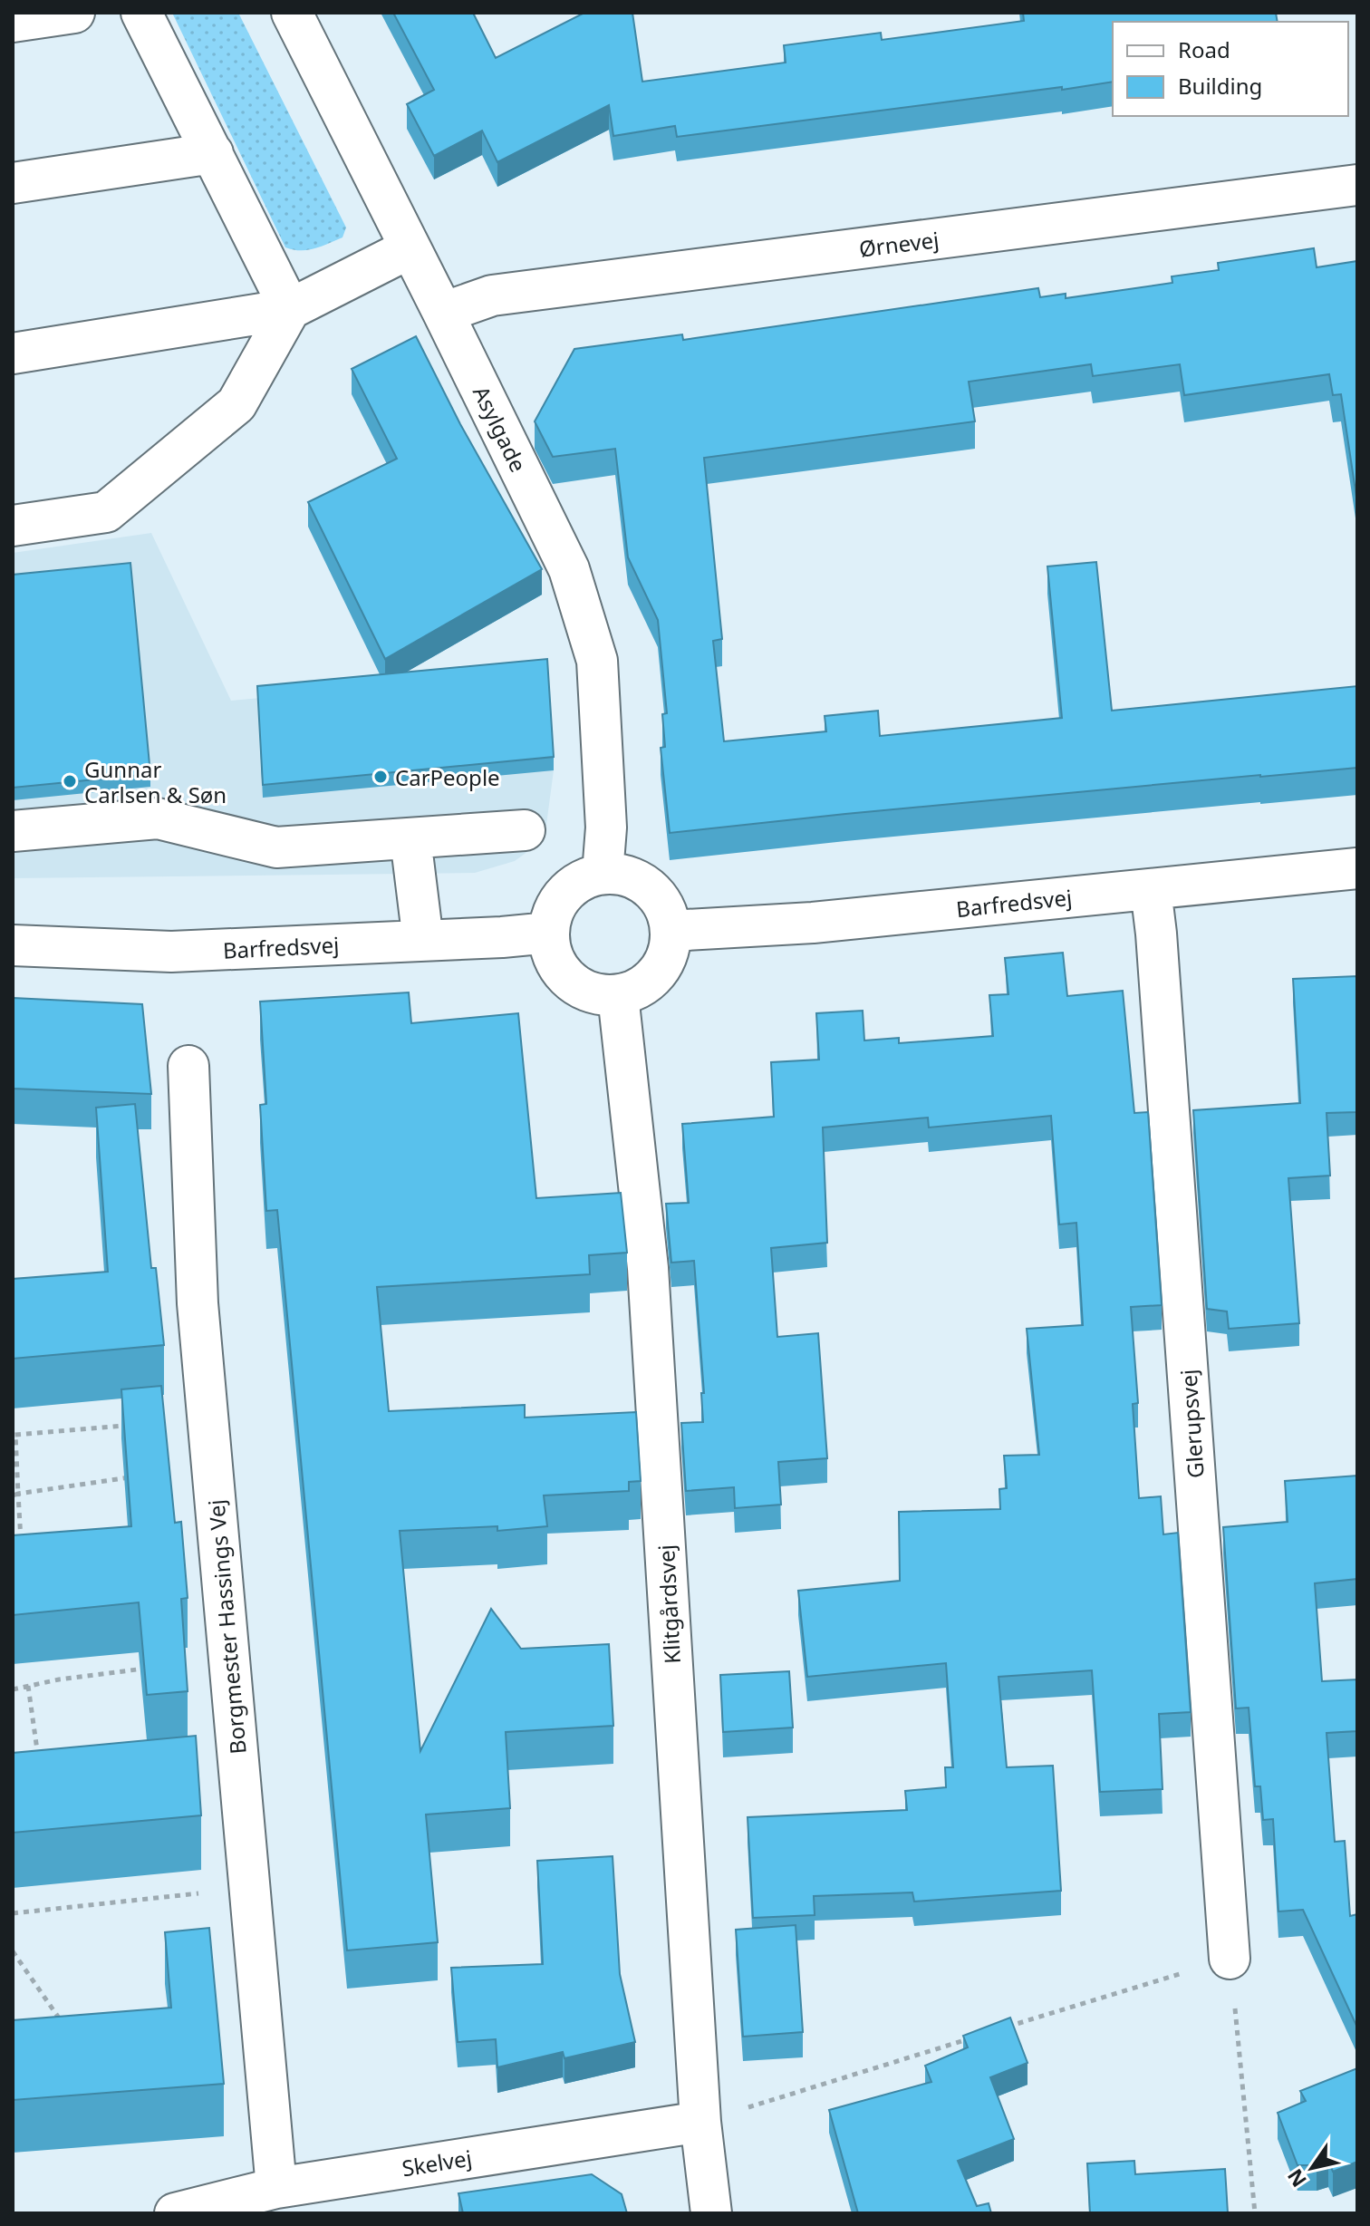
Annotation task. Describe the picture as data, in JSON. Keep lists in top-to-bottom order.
{
  "streets": {
    "street": [
      "Ørnevej",
      "Asylgade",
      "Barfredsvej",
      "Glerupsvej",
      "Klitgårdsvej",
      "Borgmester Hassings Vej",
      "Skelvej"
    ]
  },
  "crossings": [
    ["Ørnevej", "Asylgade"],
    ["Asylgade", "Barfredsvej"],
    ["Asylgade", "Klitgårdsvej"],
    ["Barfredsvej", "Glerupsvej"],
    ["Barfredsvej", "Klitgårdsvej"],
    ["Klitgårdsvej", "Skelvej"],
    ["Borgmester Hassings Vej", "Skelvej"]
  ],
  "places": ["CarPeople", "Gunnar Carlsen & Søn"],
  "legend": ["Road", "Building"],
  "north": "bottom left"
}
